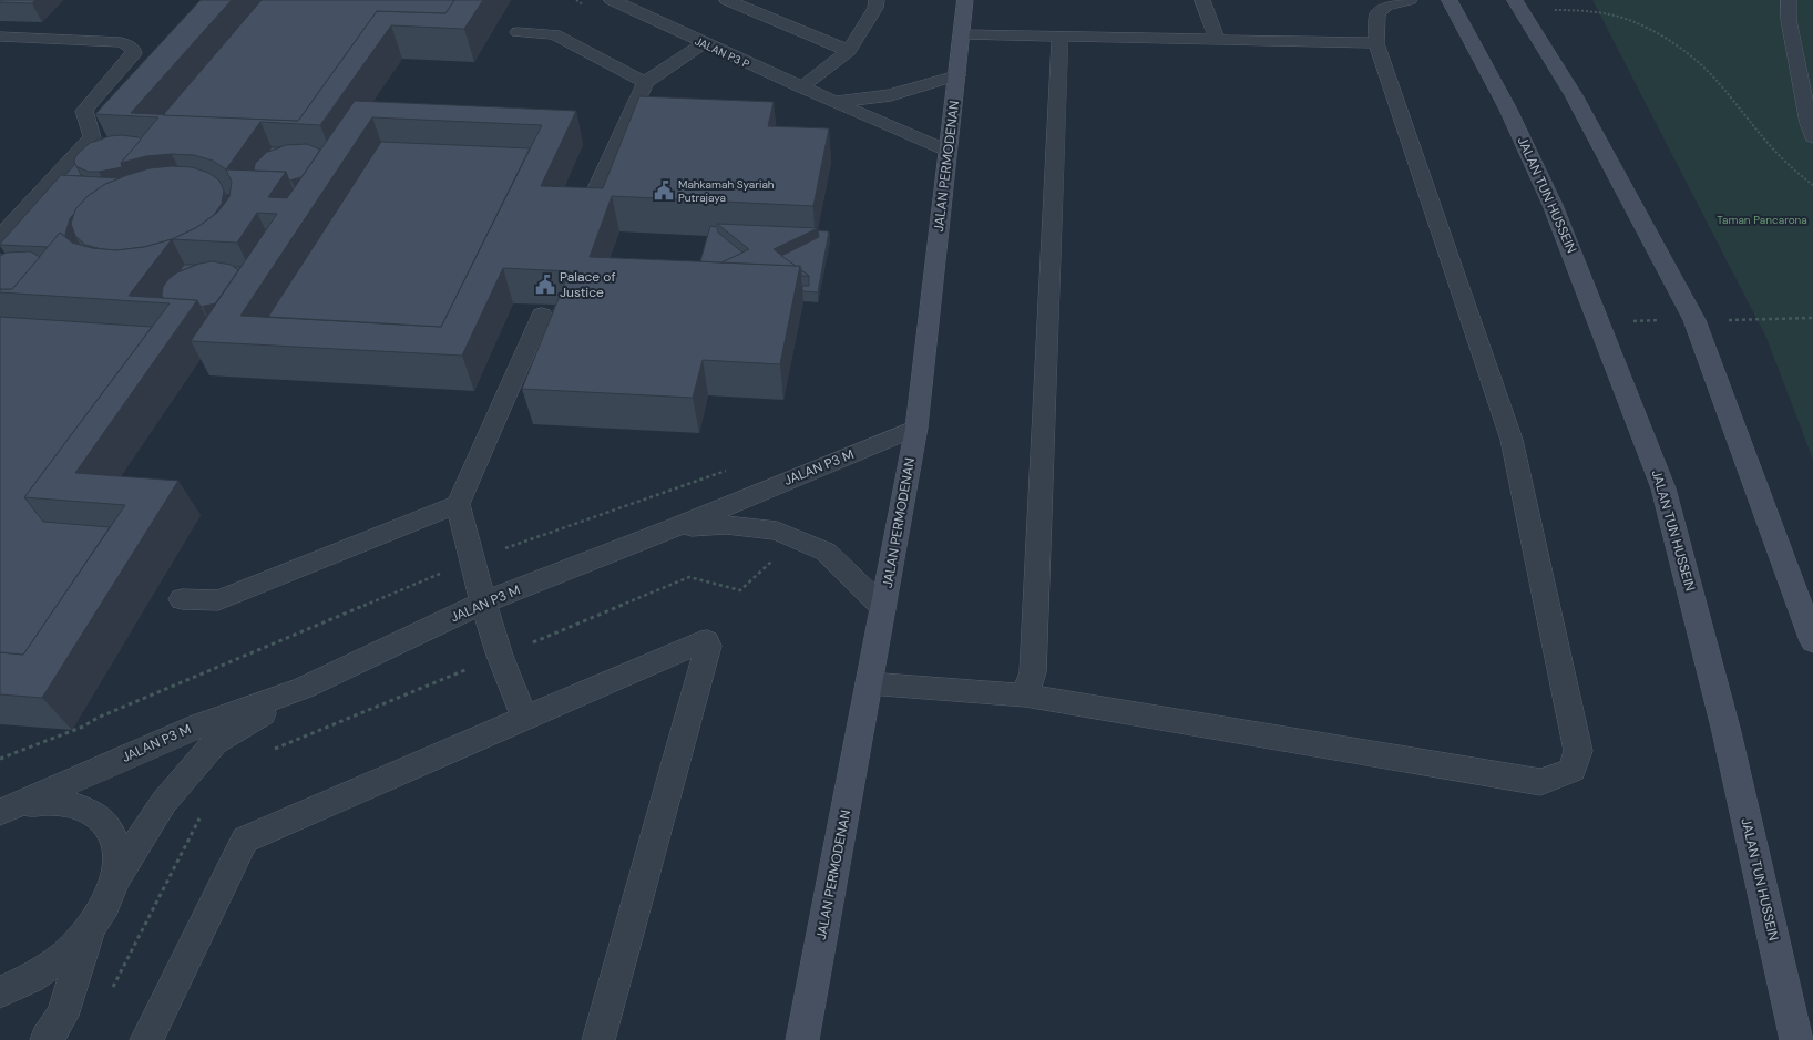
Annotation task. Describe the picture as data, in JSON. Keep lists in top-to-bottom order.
{
  "streets": {
    "main road": ["JALAN PERMODENAN", "JALAN TUN HUSSEIN"],
    "street": ["JALAN P3 P", "JALAN P3 M"]
  },
  "crossings": [
    ["JALAN P3 P", "JALAN PERMODENAN"],
    ["JALAN PERMODENAN", "JALAN P3 M"]
  ],
  "parks": ["Taman Pancarona"],
  "places": {
    "public building": ["Mahkamah Syariah Putrajaya", "Palace of Justice"]
  }
}
